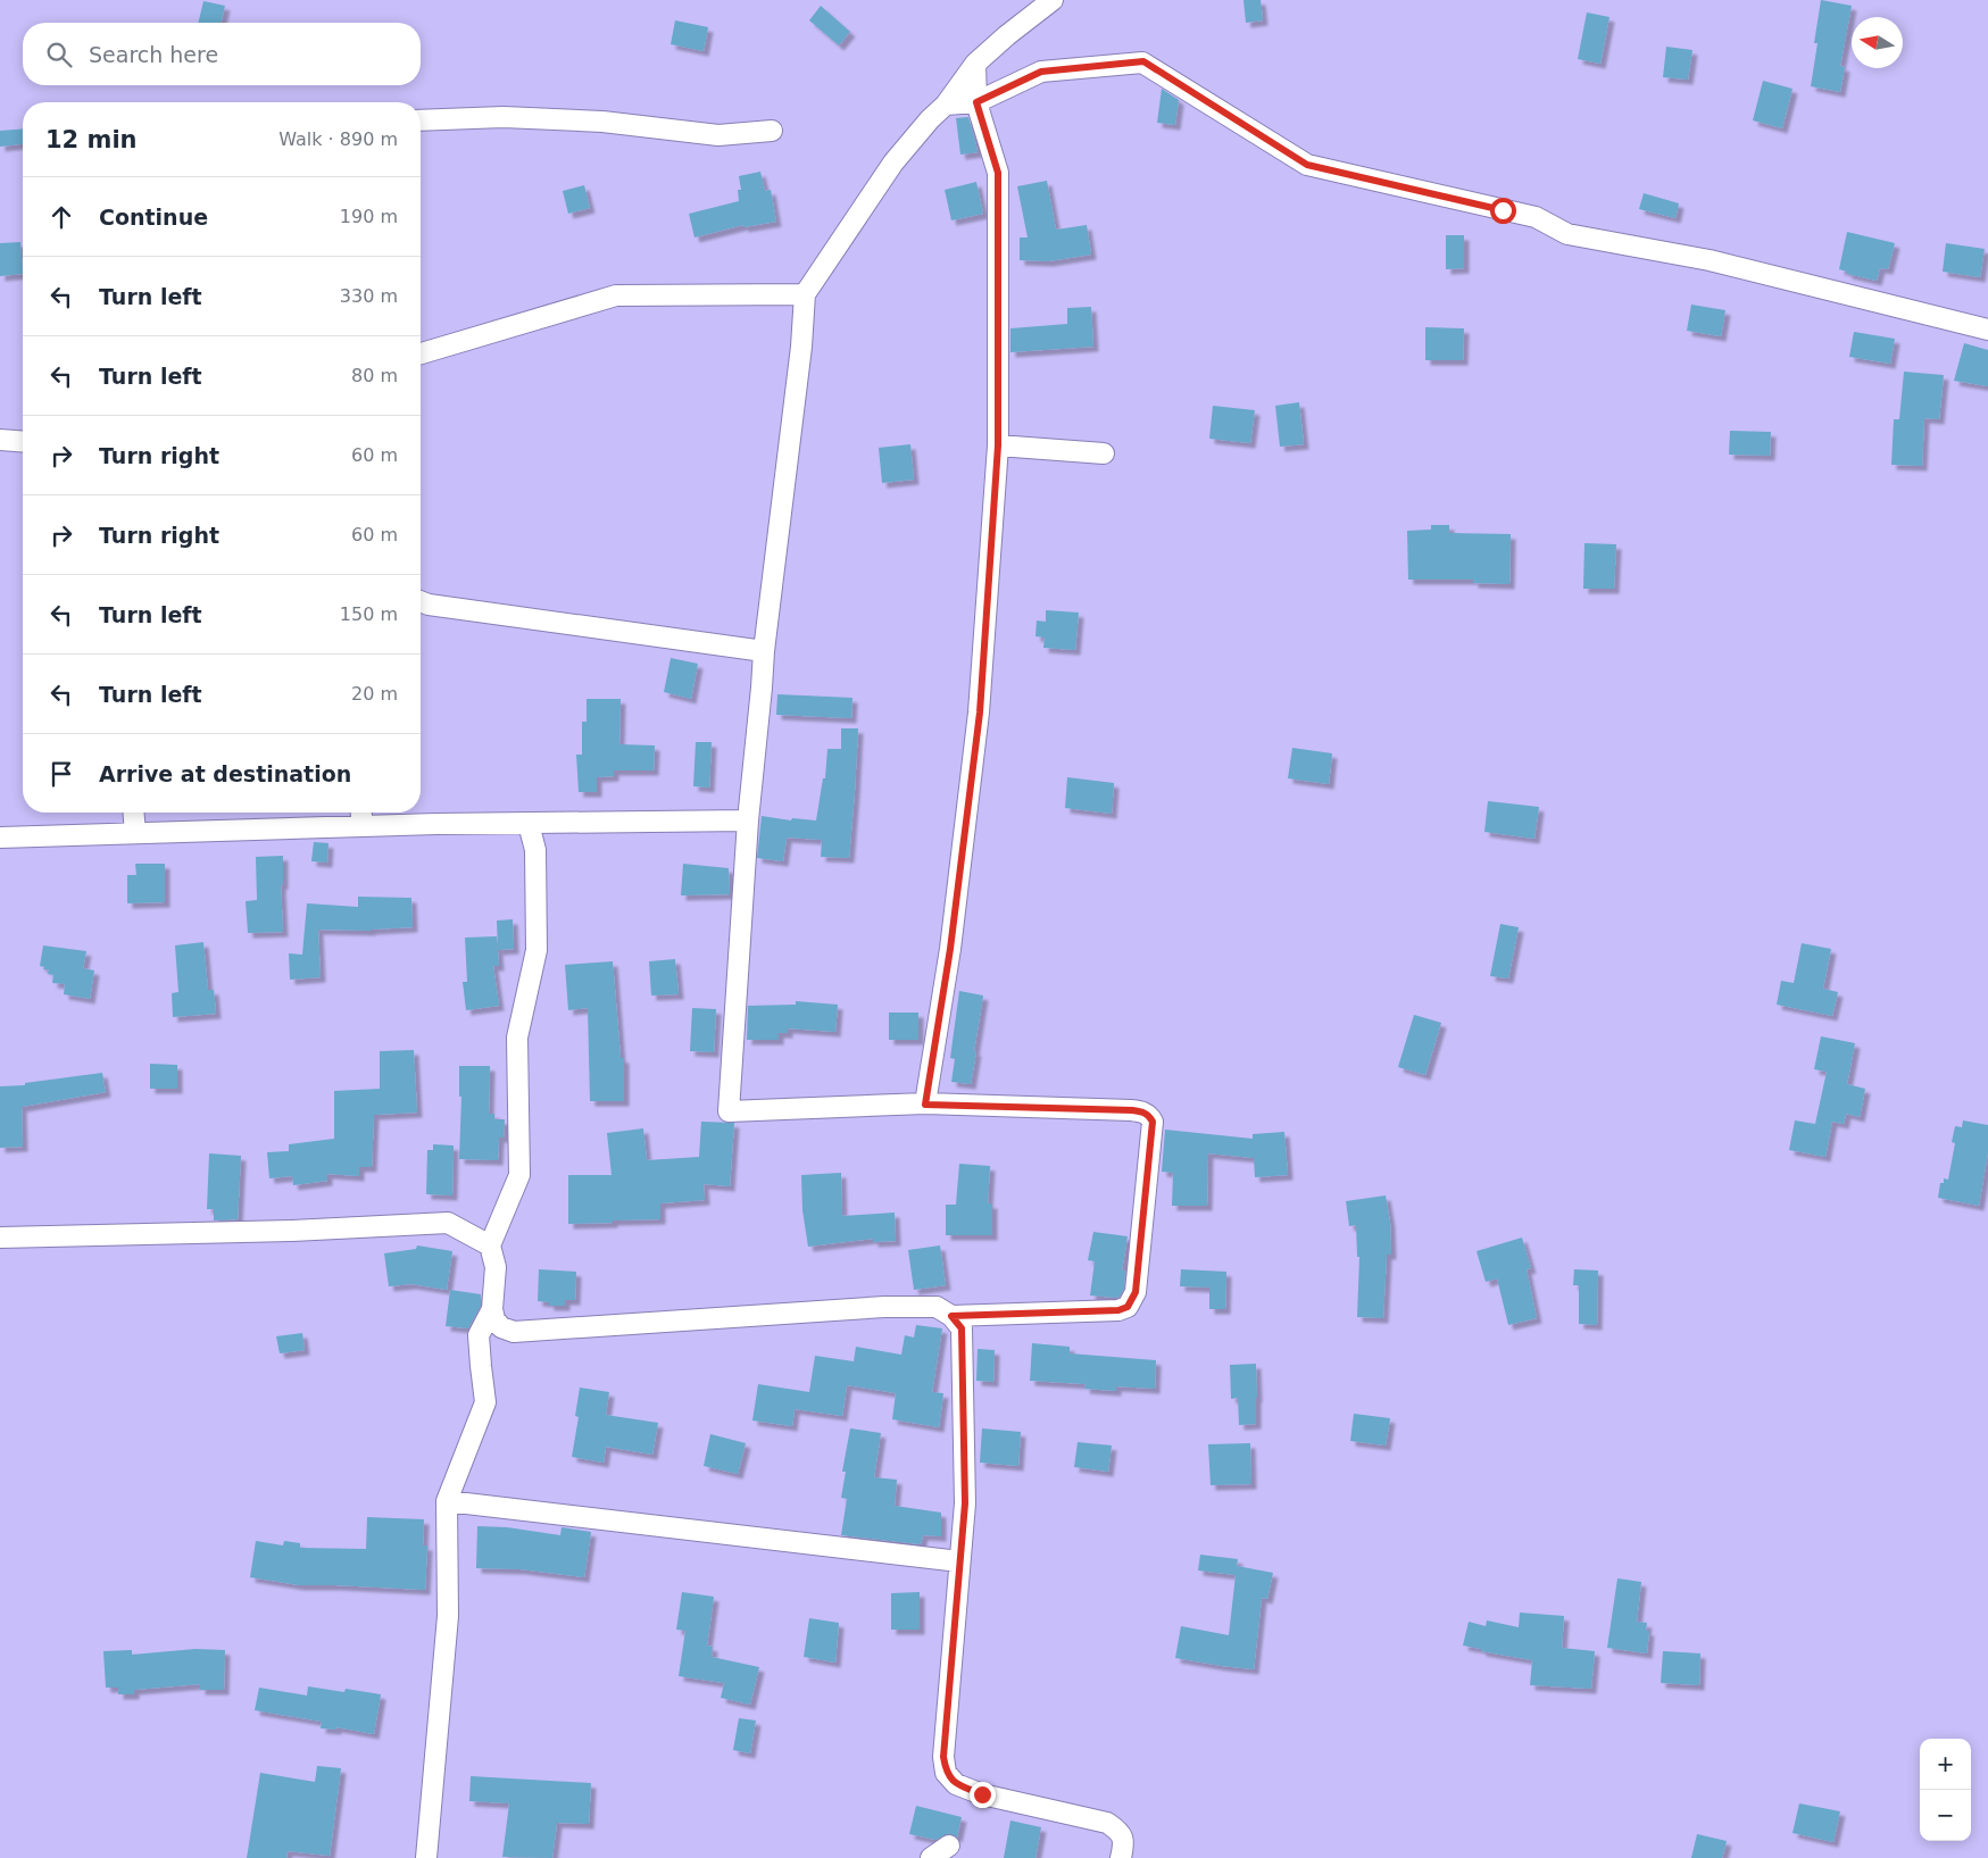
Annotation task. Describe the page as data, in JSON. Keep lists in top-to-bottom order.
{
  "north": "left",
  "page": {
    "search": "Search here",
    "heading": ["12 min", "Walk · 890 m"],
    "list": [
      ["Continue", "190 m"],
      ["Turn left", "330 m"],
      ["Turn left", "80 m"],
      ["Turn right", "60 m"],
      ["Turn right", "60 m"],
      ["Turn left", "150 m"],
      ["Turn left", "20 m"],
      "Arrive at destination"
    ],
    "map_buttons": ["+", "−"]
  }
}
